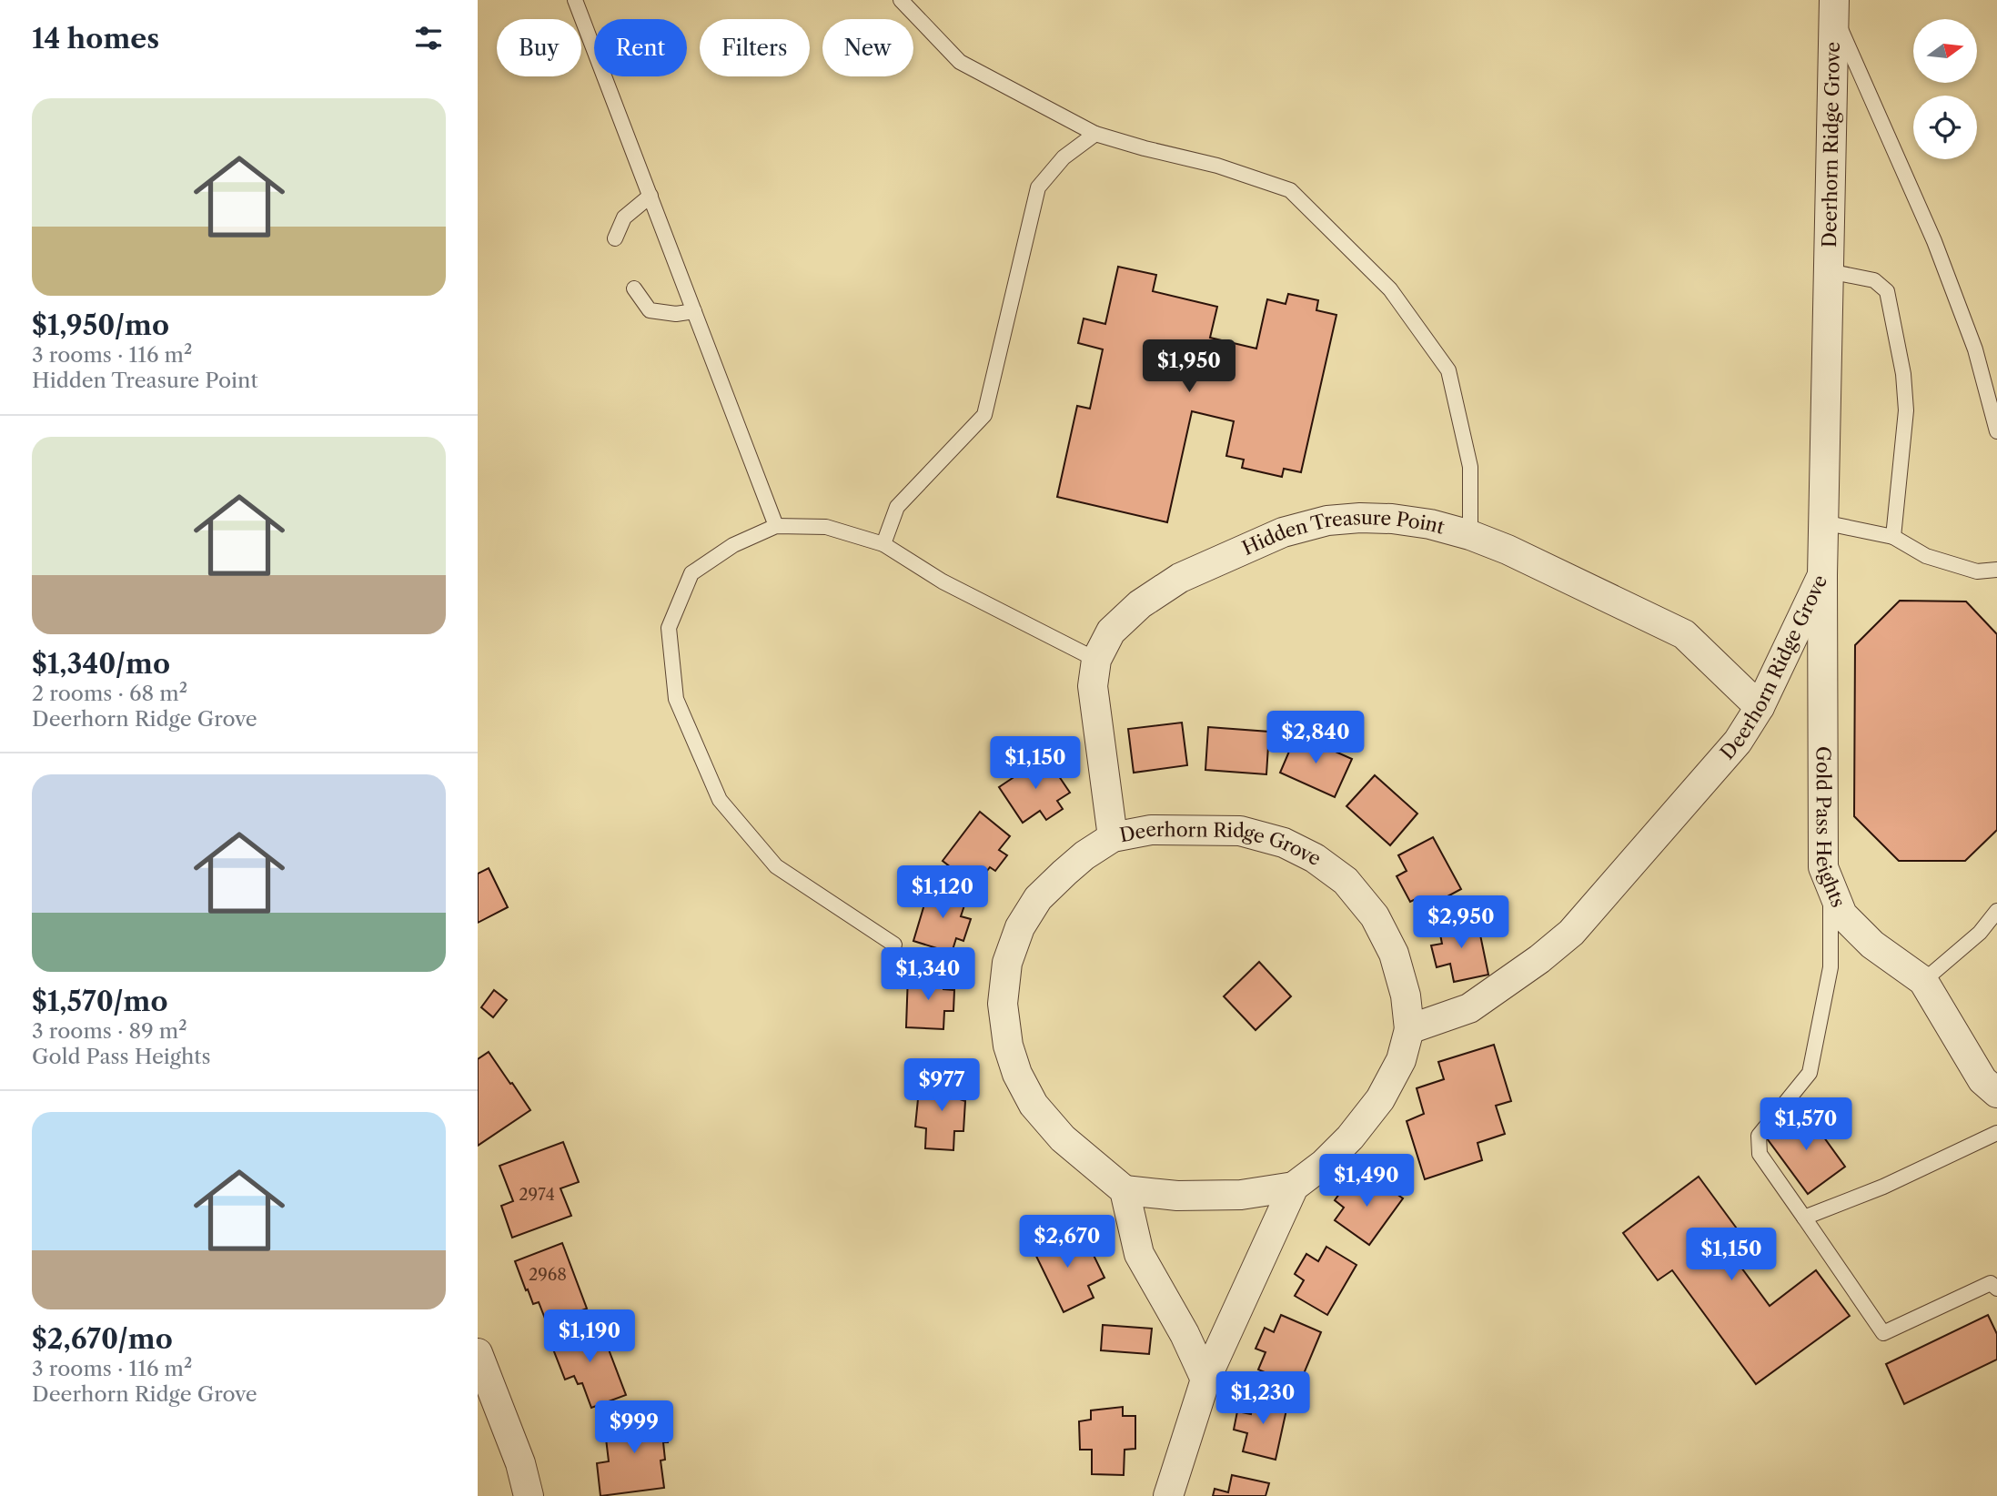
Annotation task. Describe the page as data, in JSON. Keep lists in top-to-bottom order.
{
  "streets": {
    "street": ["Deerhorn Ridge Grove", "Hidden Treasure Point", "Gold Pass Heights"]
  },
  "crossings": [
    ["Deerhorn Ridge Grove", "Hidden Treasure Point"],
    ["Deerhorn Ridge Grove", "Gold Pass Heights"]
  ],
  "house_numbers": ["2974", "2968"],
  "north": "right",
  "page": {
    "heading": "14 homes",
    "chip": [
      "Buy",
      "Rent",
      "Filters",
      "New"
    ],
    "list": [
      {
        "name": "$1,950/mo",
        "note": "3 rooms · 116 m² · Hidden Treasure Point"
      },
      {
        "name": "$1,340/mo",
        "note": "2 rooms · 68 m² · Deerhorn Ridge Grove"
      },
      {
        "name": "$1,570/mo",
        "note": "3 rooms · 89 m² · Gold Pass Heights"
      },
      {
        "name": "$2,670/mo",
        "note": "3 rooms · 116 m² · Deerhorn Ridge Grove"
      }
    ],
    "price": [
      "$1,950",
      "$2,840",
      "$1,150",
      "$1,120",
      "$2,950",
      "$1,340",
      "$977",
      "$1,570",
      "$1,490",
      "$2,670",
      "$1,150",
      "$1,190",
      "$1,230",
      "$999"
    ]
  }
}
